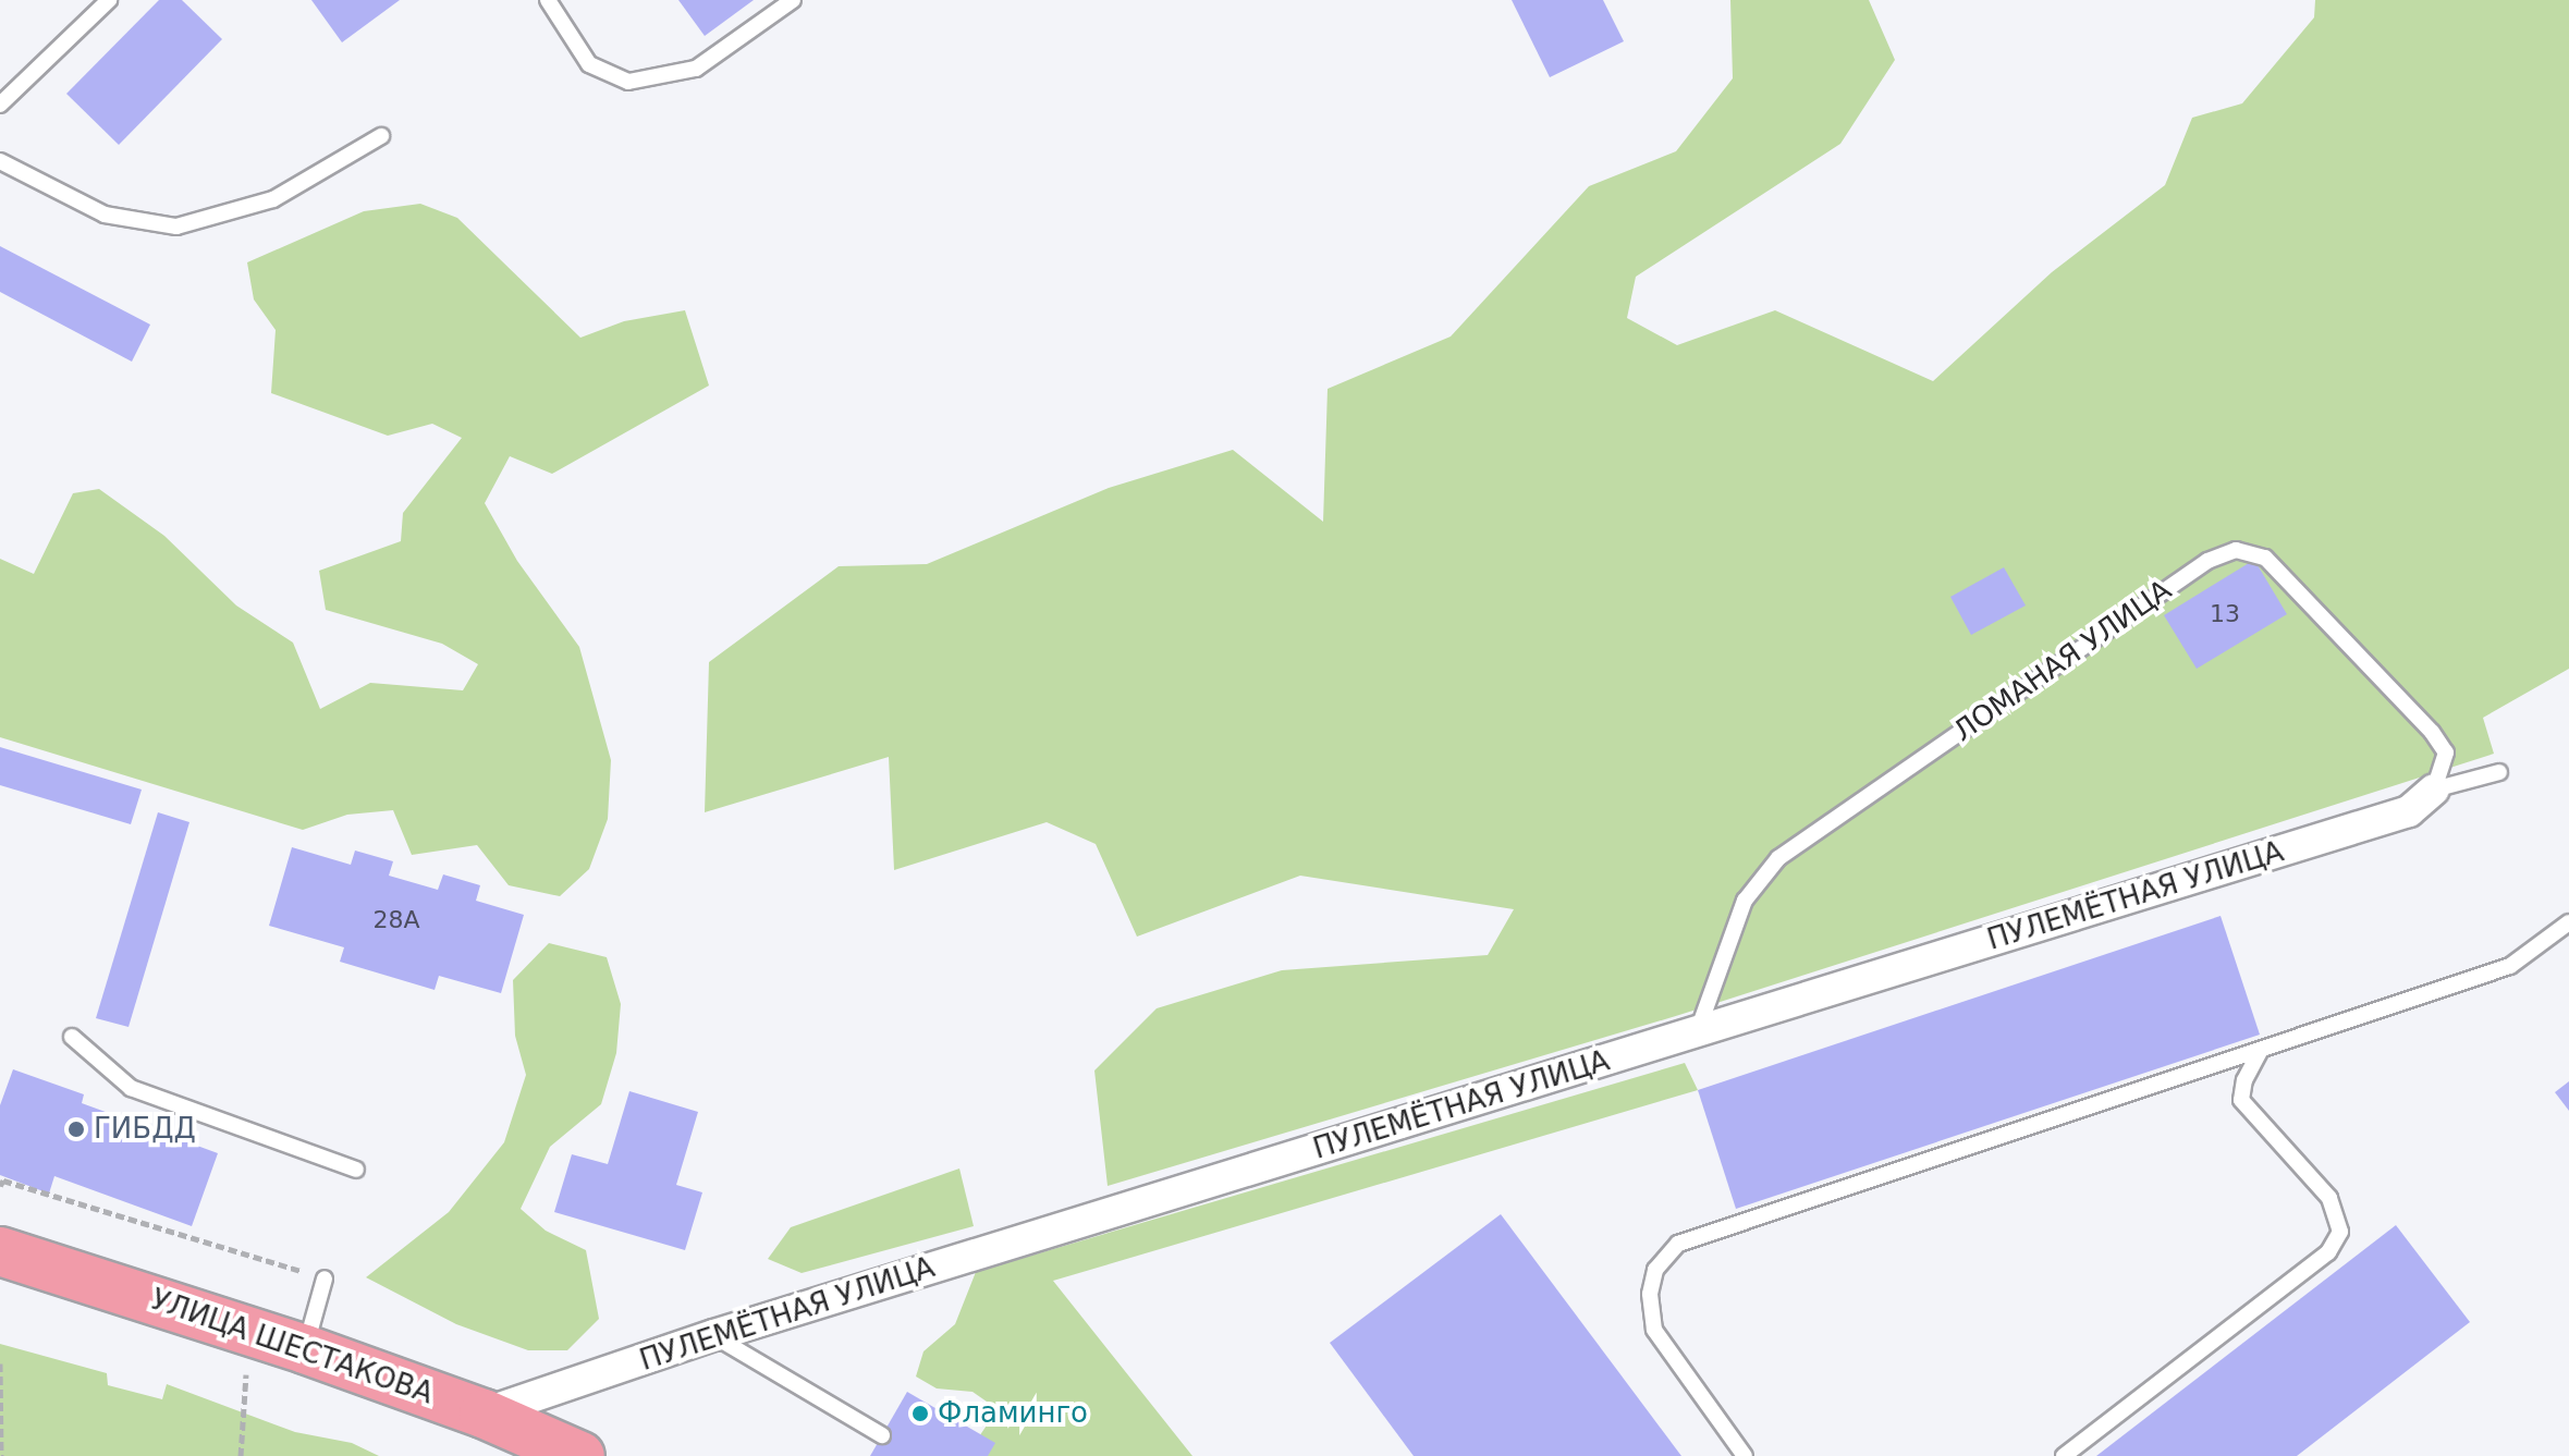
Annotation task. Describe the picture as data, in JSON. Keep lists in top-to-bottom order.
{
  "streets": {
    "main road": ["УЛИЦА ШЕСТАКОВА"],
    "street": ["ПУЛЕМЁТНАЯ УЛИЦА"],
    "lane": ["ЛОМАНАЯ УЛИЦА"]
  },
  "crossings": [
    ["ЛОМАНАЯ УЛИЦА", "ПУЛЕМЁТНАЯ УЛИЦА"],
    ["ПУЛЕМЁТНАЯ УЛИЦА", "УЛИЦА ШЕСТАКОВА"]
  ],
  "places": ["ГИБДД", "Фламинго"],
  "house_numbers": ["13", "28А"]
}
